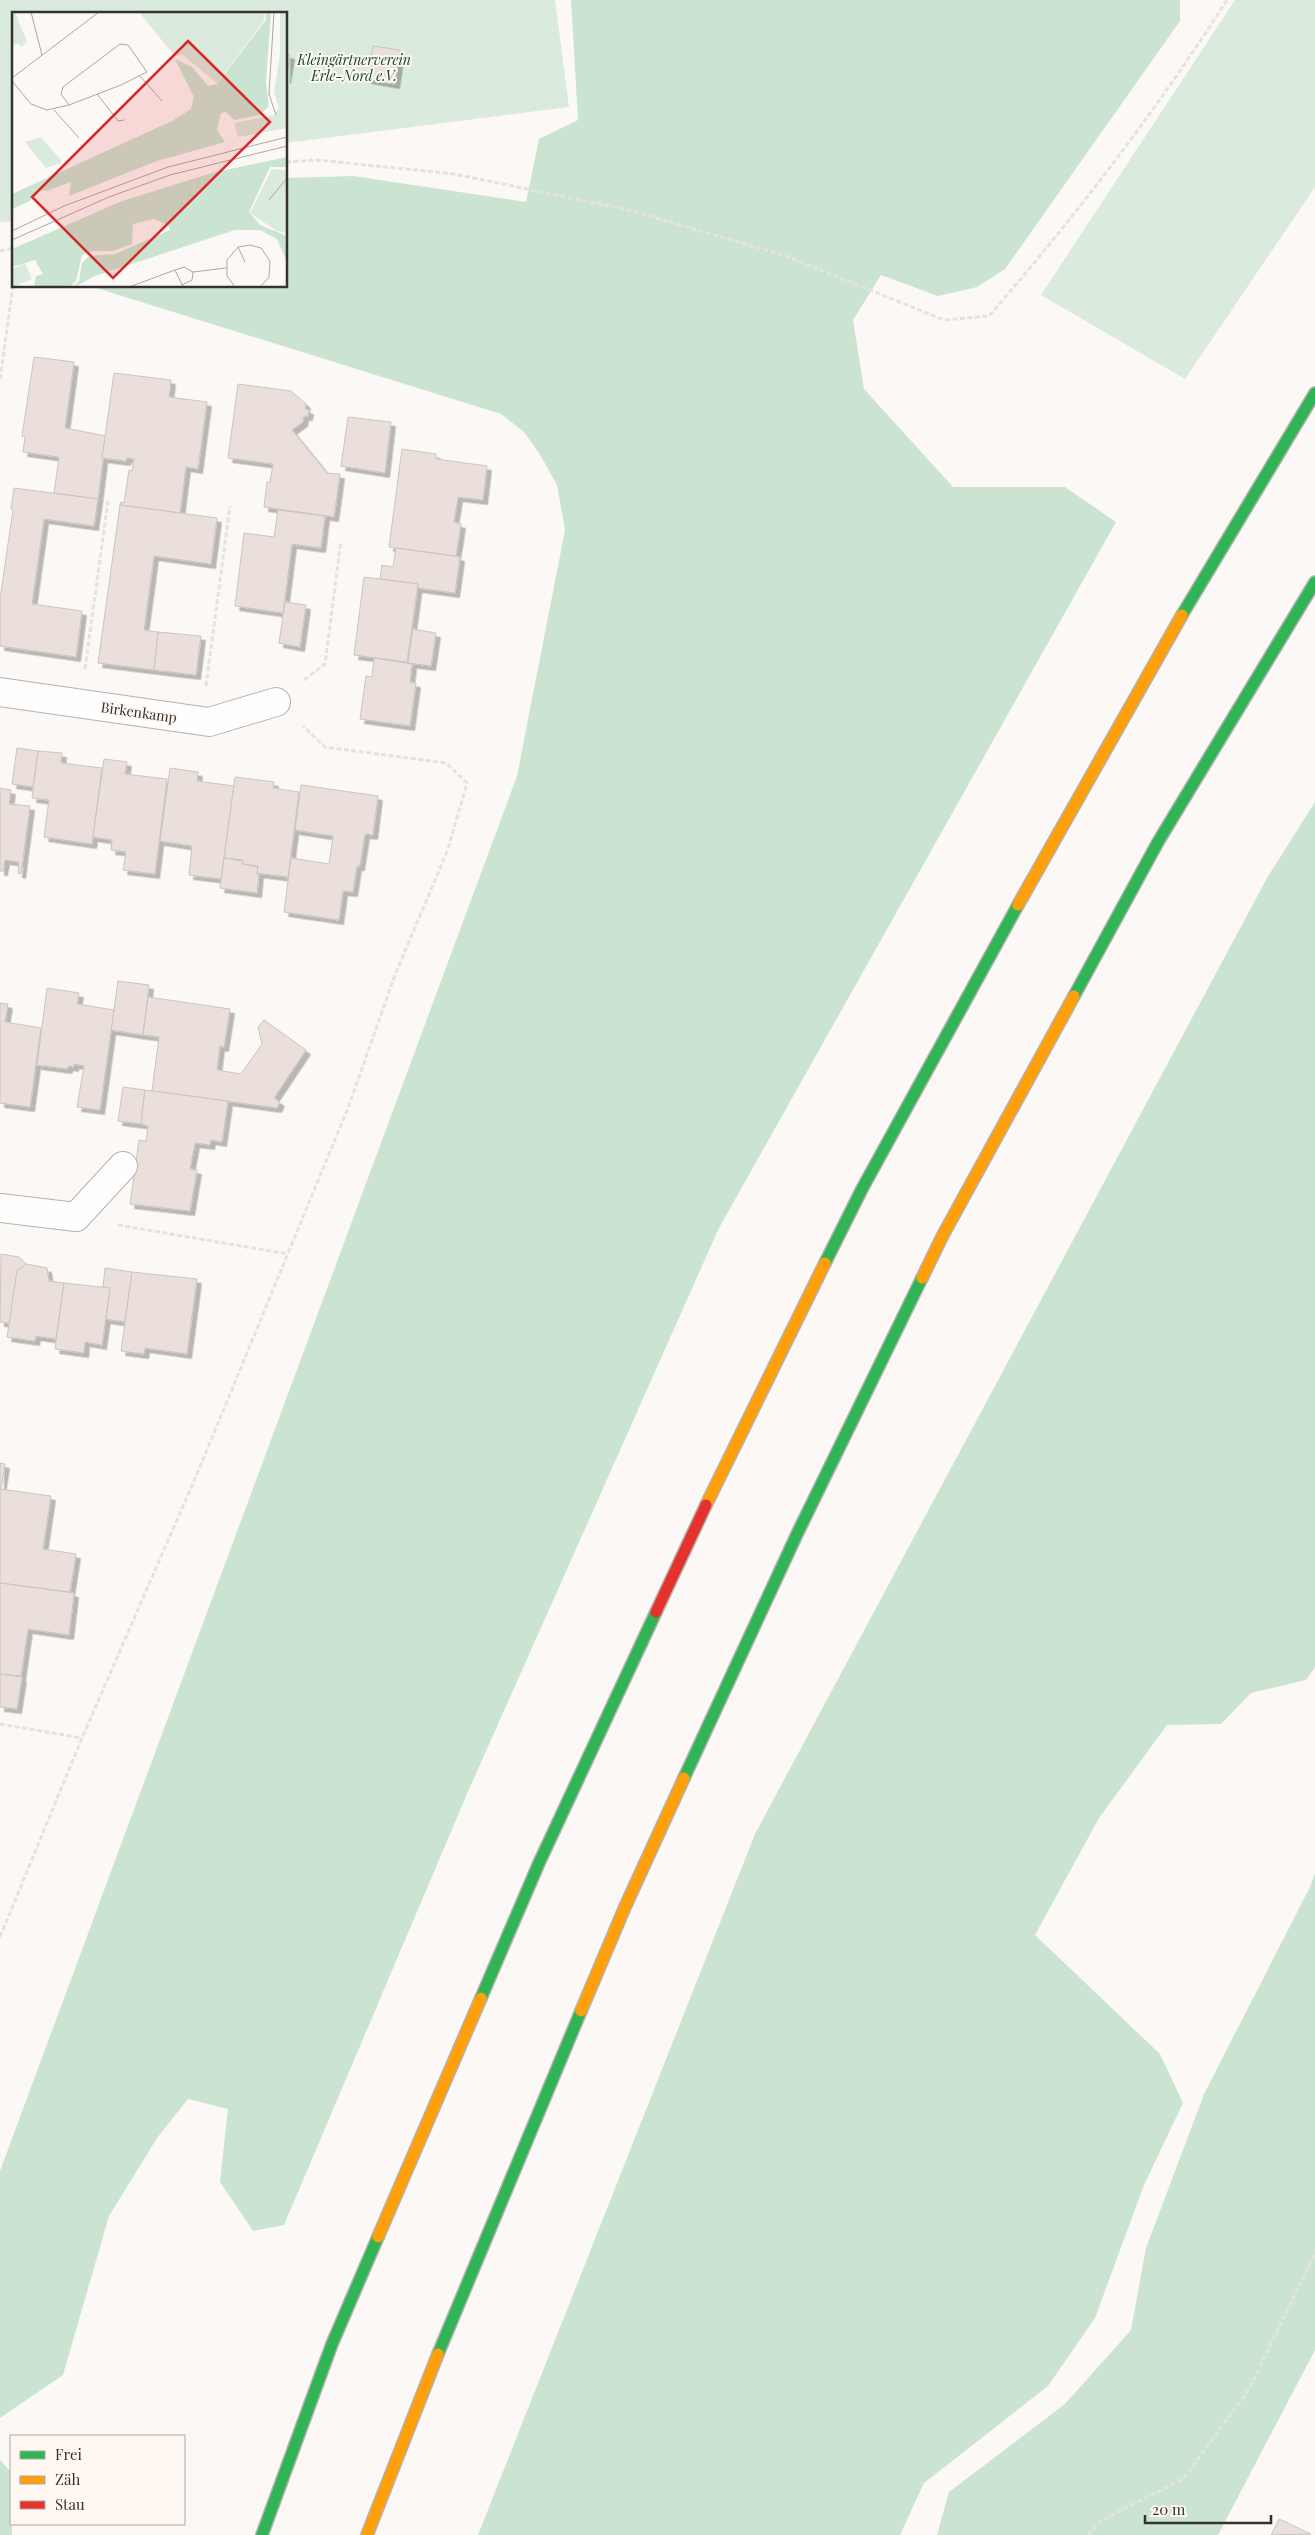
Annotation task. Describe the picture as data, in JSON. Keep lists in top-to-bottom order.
{
  "streets": {
    "street": ["Birkenkamp"]
  },
  "parks": ["Kleingärtnerverein Erle-Nord e.V."],
  "legend": ["Frei", "Zäh", "Stau"],
  "scale_bar": "20 m"
}
